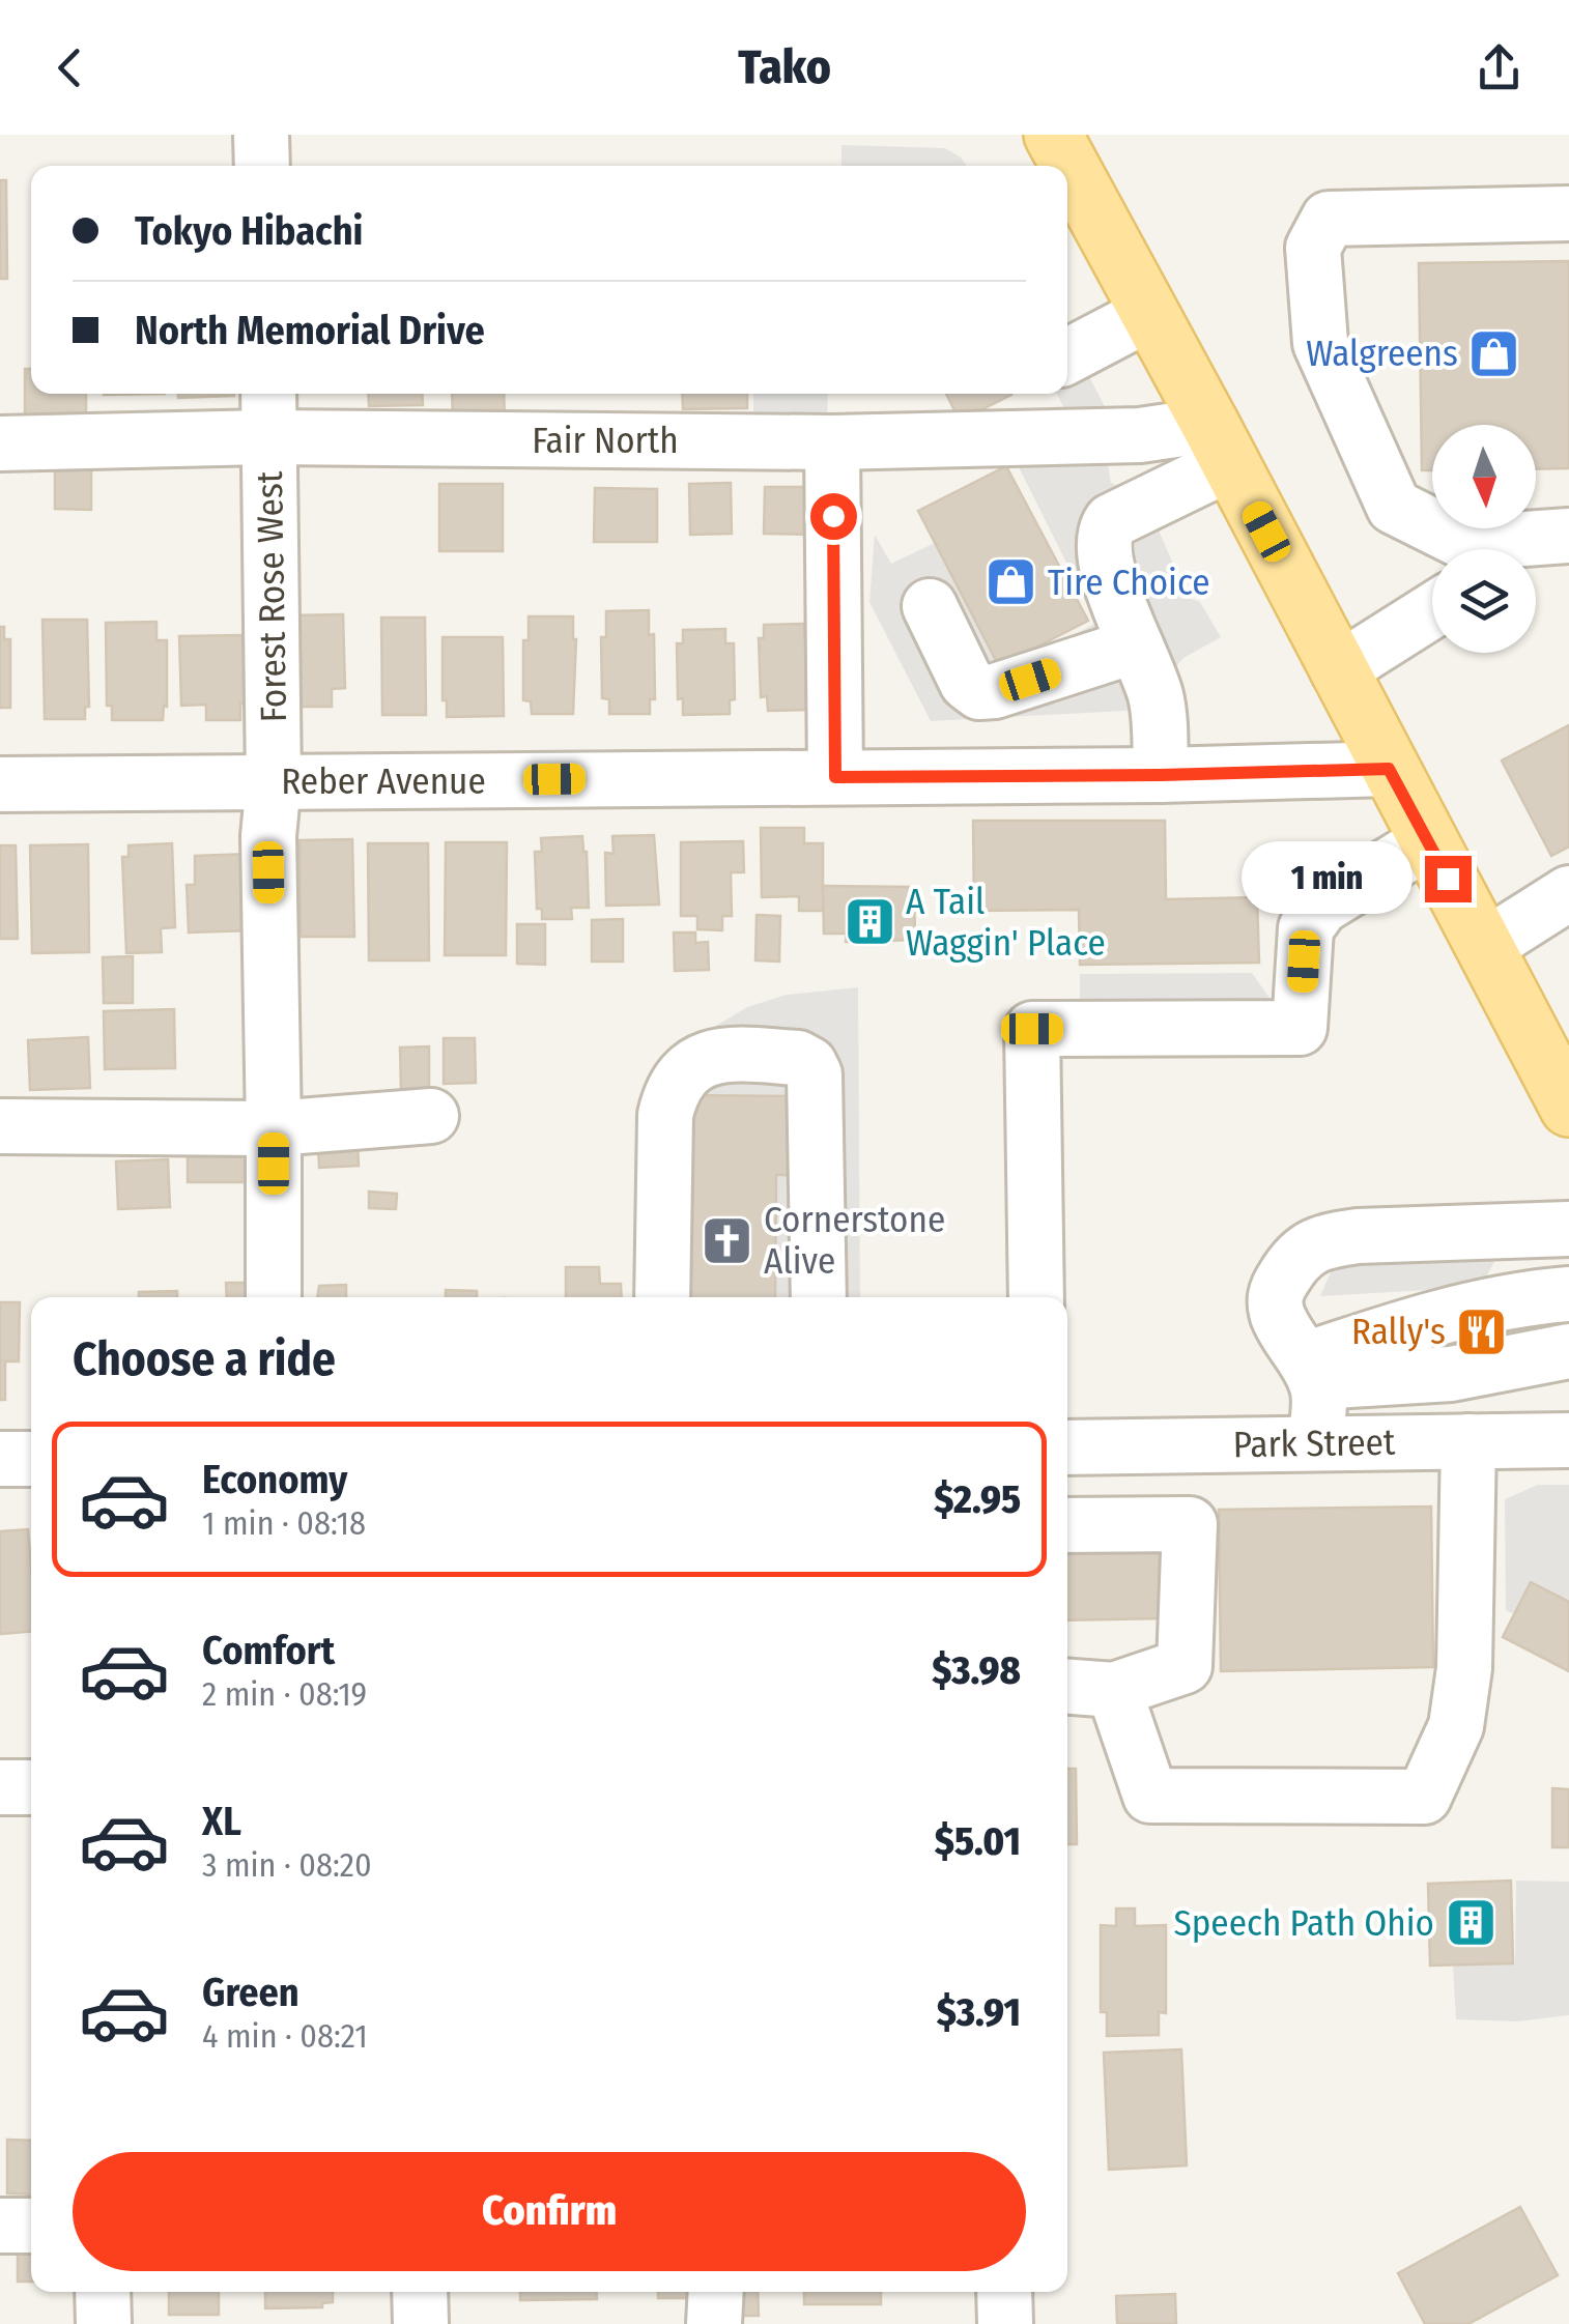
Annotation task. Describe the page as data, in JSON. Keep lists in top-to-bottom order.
{
  "streets": {
    "street": [
      "Fair North",
      "Forest Rose West",
      "Reber Avenue",
      "Park Street"
    ]
  },
  "crossings": [
    ["Fair North", "Forest Rose West"],
    ["Forest Rose West", "Reber Avenue"]
  ],
  "places": {
    "shop": ["Walgreens", "Tire Choice"],
    "building": ["A Tail Waggin' Place", "Speech Path Ohio"],
    "church": ["Cornerstone Alive"],
    "restaurant": ["Rally's"]
  },
  "north": "bottom",
  "page": {
    "header": "Tako",
    "banner": ["Tokyo Hibachi", "North Memorial Drive"],
    "bubble": "1 min",
    "heading": "Choose a ride",
    "list": [
      {
        "name": "Economy",
        "note": "1 min · 08:18",
        "value": "$2.95"
      },
      {
        "name": "Comfort",
        "note": "2 min · 08:19",
        "value": "$3.98"
      },
      {
        "name": "XL",
        "note": "3 min · 08:20",
        "value": "$5.01"
      },
      {
        "name": "Green",
        "note": "4 min · 08:21",
        "value": "$3.91"
      }
    ],
    "buttons": "Confirm"
  }
}
